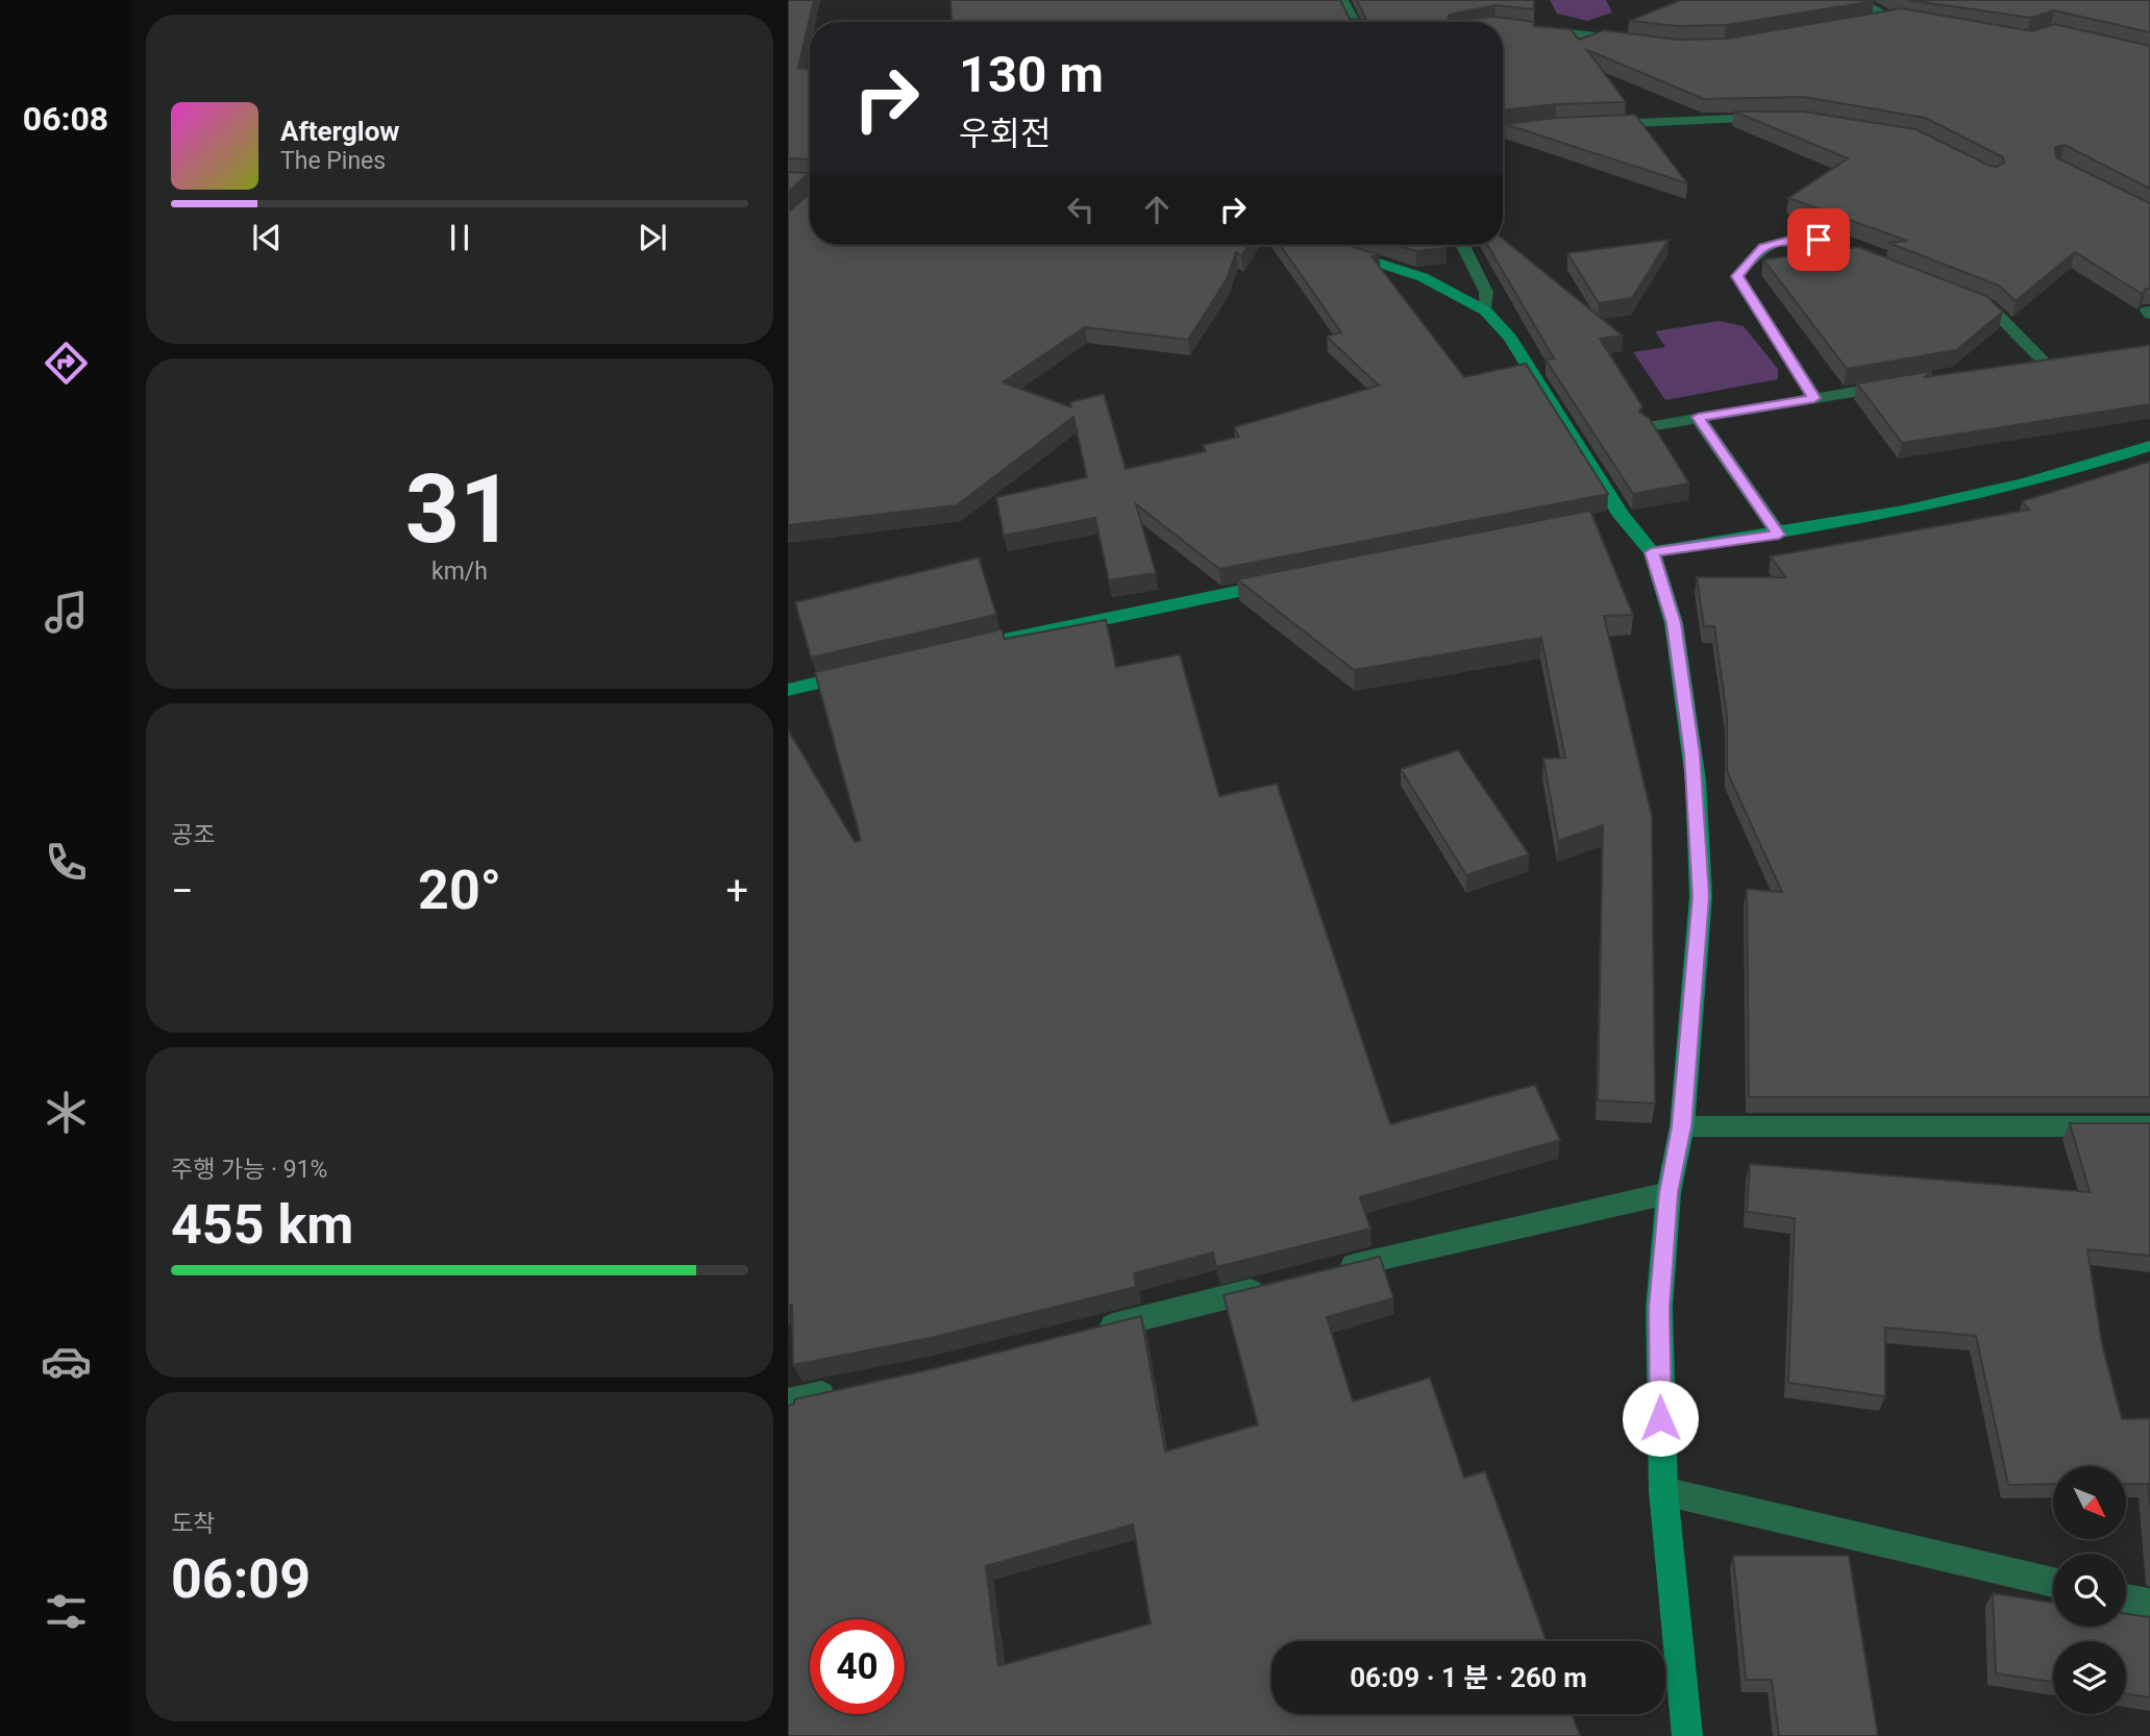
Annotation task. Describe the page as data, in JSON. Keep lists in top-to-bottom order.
{
  "north": "bottom right",
  "page": {
    "tabs": "06:08",
    "turn": ["130 m", "우회전"],
    "song": ["Afterglow", "The Pines"],
    "tile": [
      ["31", "km/h"],
      "공조",
      ["주행 가능 · 91%", "455 km"],
      ["도착", "06:09"]
    ],
    "heat": ["−", "20°", "+"],
    "limit": "40",
    "trip": "06:09 · 1 분 · 260 m"
  }
}
